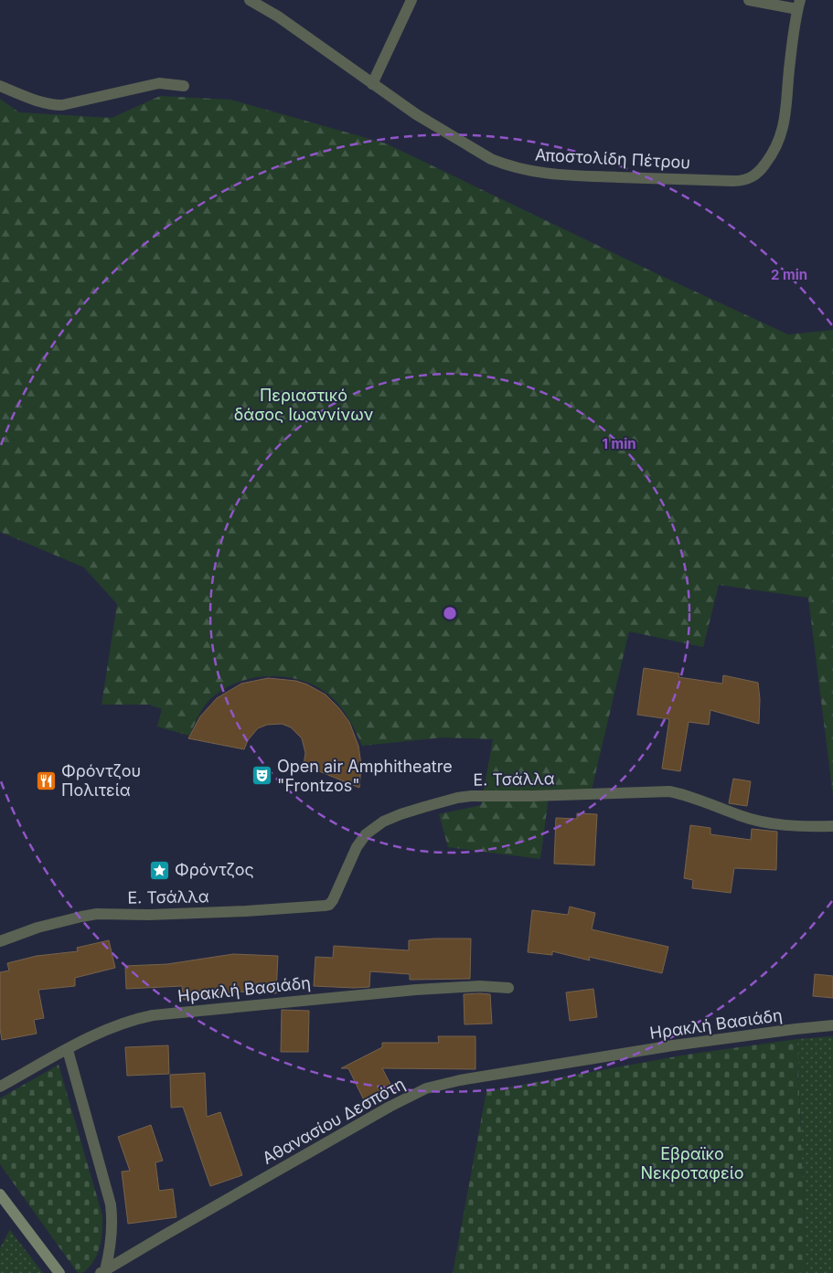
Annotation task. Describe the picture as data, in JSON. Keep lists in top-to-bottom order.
{
  "streets": {
    "street": [
      "Αποστολίδη Πέτρου",
      "Ε. Τσάλλα",
      "Ηρακλή Βασιάδη",
      "Αθανασίου Δεσπότη"
    ]
  },
  "crossings": [
    ["Ηρακλή Βασιάδη", "Αθανασίου Δεσπότη"]
  ],
  "parks": ["Περιαστικό δάσος Ιωαννίνων", "Εβραϊκο Νεκροταφείο"],
  "places": {
    "theatre": ["Open air Amphitheatre \"Frontzos\""],
    "restaurant": ["Φρόντζου Πολιτεία"],
    "place": ["Φρόντζος"]
  },
  "rings": ["2 min", "1 min"]
}
